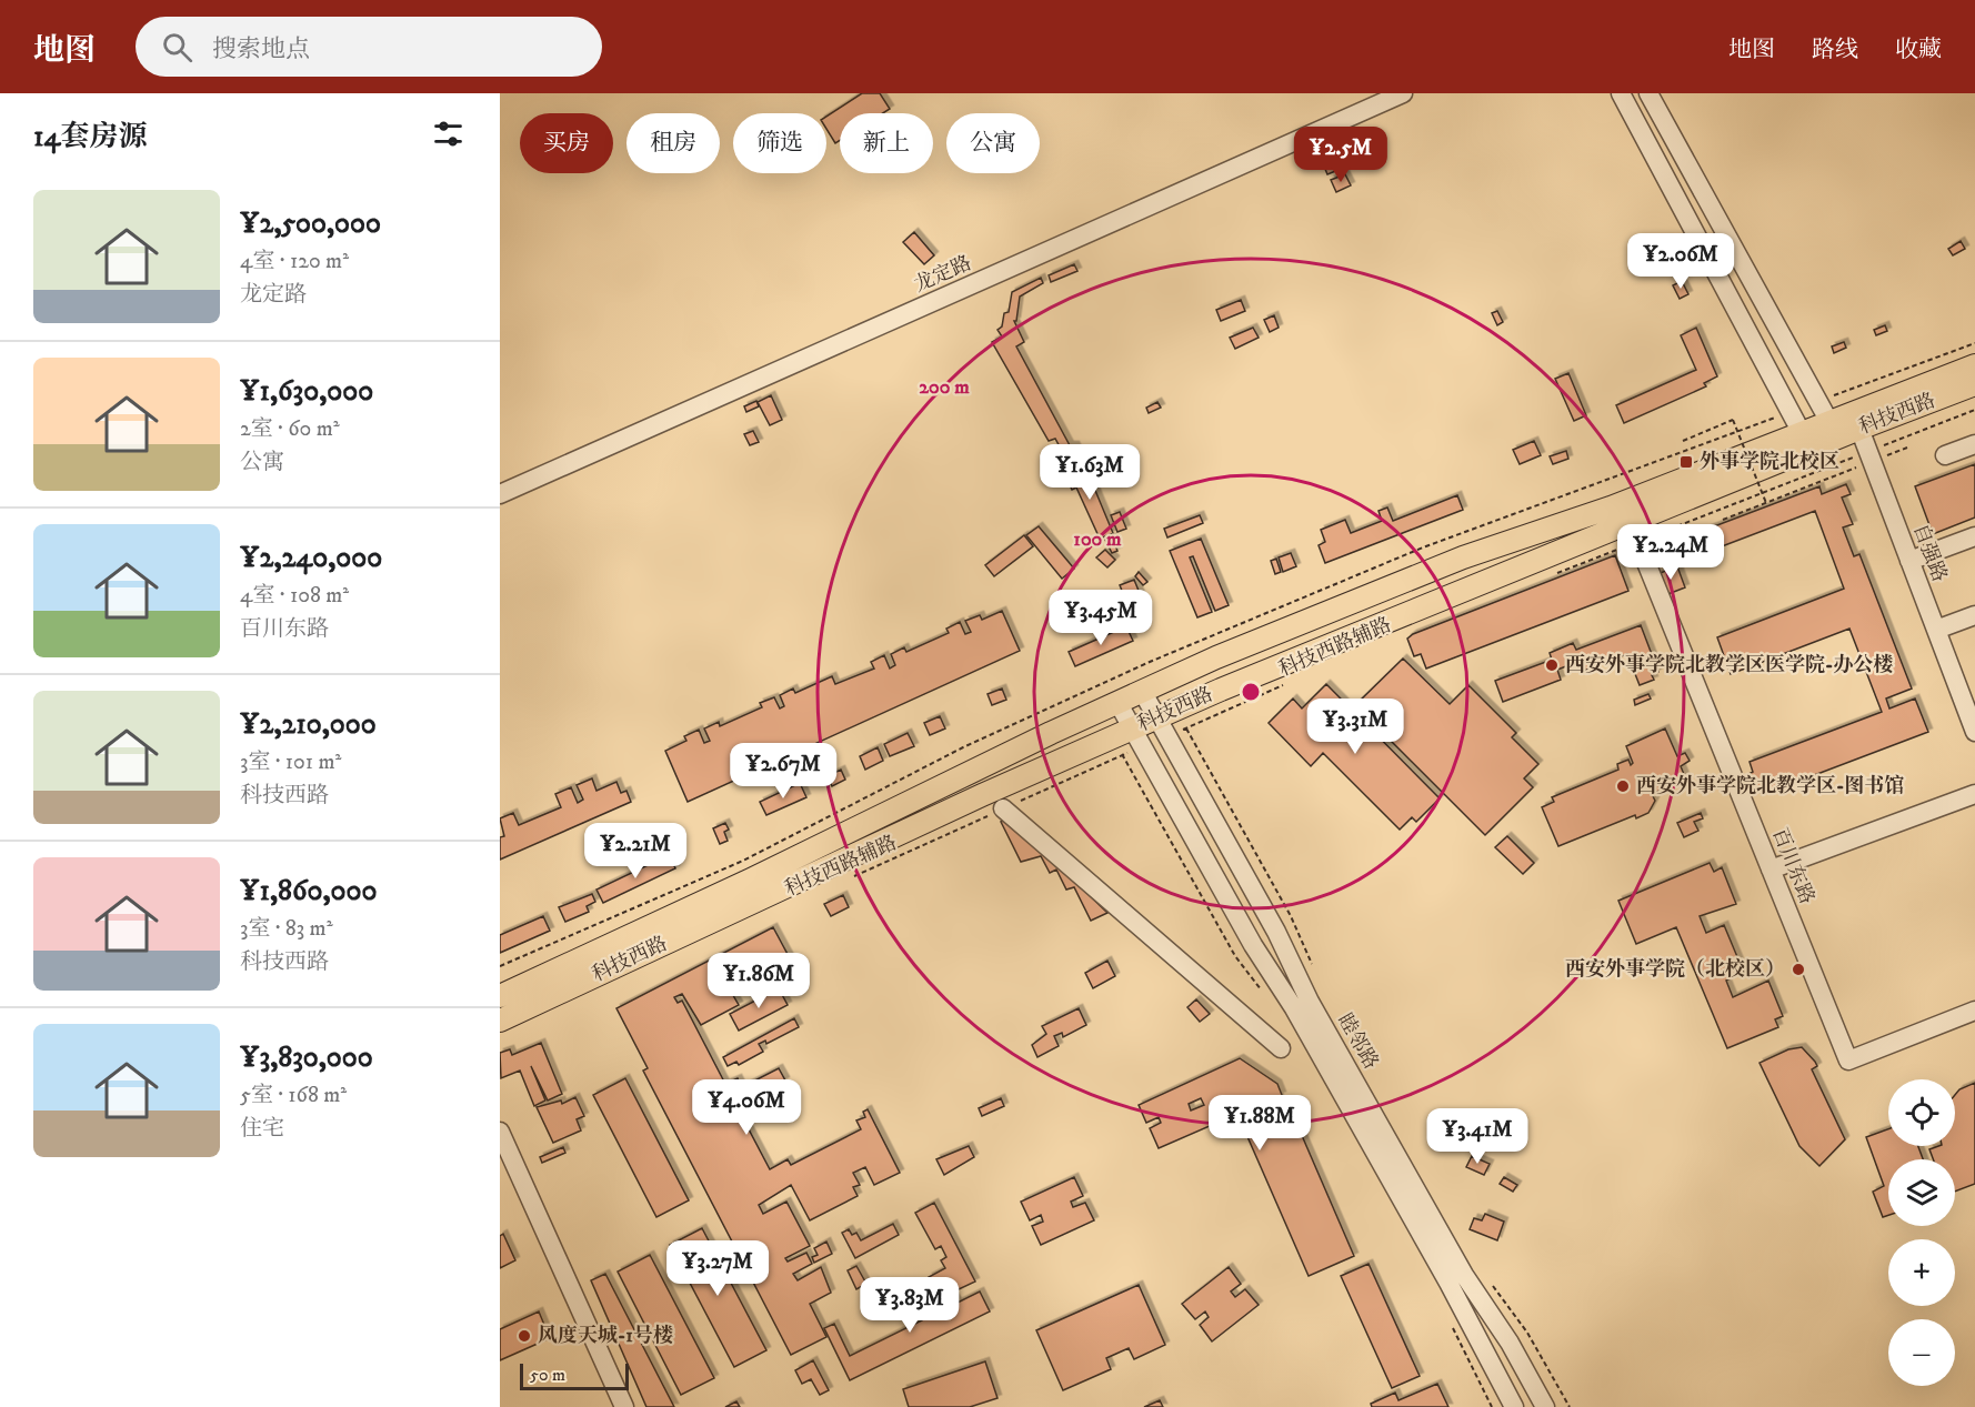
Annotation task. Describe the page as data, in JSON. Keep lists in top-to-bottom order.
{
  "streets": {
    "main road": ["科技西路"],
    "street": [
      "龙定路",
      "自强路",
      "百川东路",
      "睦邻路"
    ],
    "path": ["科技西路辅路"]
  },
  "crossings": [
    ["科技西路", "自强路"],
    ["科技西路", "科技西路辅路"],
    ["科技西路", "百川东路"],
    ["科技西路", "睦邻路"],
    ["科技西路辅路", "睦邻路"]
  ],
  "places": {
    "transit": ["外事学院北校区"],
    "other": [
      "西安外事学院北教学区医学院-办公楼",
      "西安外事学院北教学区-图书馆",
      "西安外事学院（北校区）",
      "风度天城-1号楼"
    ]
  },
  "scale_bar": "50 m",
  "page": {
    "header": "地图",
    "search": "搜索地点",
    "nav": ["地图", "路线", "收藏"],
    "heading": "14套房源",
    "chip": [
      "买房",
      "租房",
      "筛选",
      "新上",
      "公寓"
    ],
    "price": [
      "¥2.5M",
      "¥2.06M",
      "¥1.63M",
      "¥2.24M",
      "¥3.45M",
      "¥3.31M",
      "¥2.67M",
      "¥2.21M",
      "¥1.86M",
      "¥4.06M",
      "¥1.88M",
      "¥3.41M",
      "¥3.27M",
      "¥3.83M"
    ],
    "list": [
      {
        "name": "¥2,500,000",
        "note": "4室 · 120 m² · 龙定路"
      },
      {
        "name": "¥1,630,000",
        "note": "2室 · 60 m² · 公寓"
      },
      {
        "name": "¥2,240,000",
        "note": "4室 · 108 m² · 百川东路"
      },
      {
        "name": "¥2,210,000",
        "note": "3室 · 101 m² · 科技西路"
      },
      {
        "name": "¥1,860,000",
        "note": "3室 · 83 m² · 科技西路"
      },
      {
        "name": "¥3,830,000",
        "note": "5室 · 168 m² · 住宅"
      }
    ],
    "map_buttons": ["+", "−"],
    "scale": "50 m"
  },
  "rings": ["200 m", "100 m"]
}
